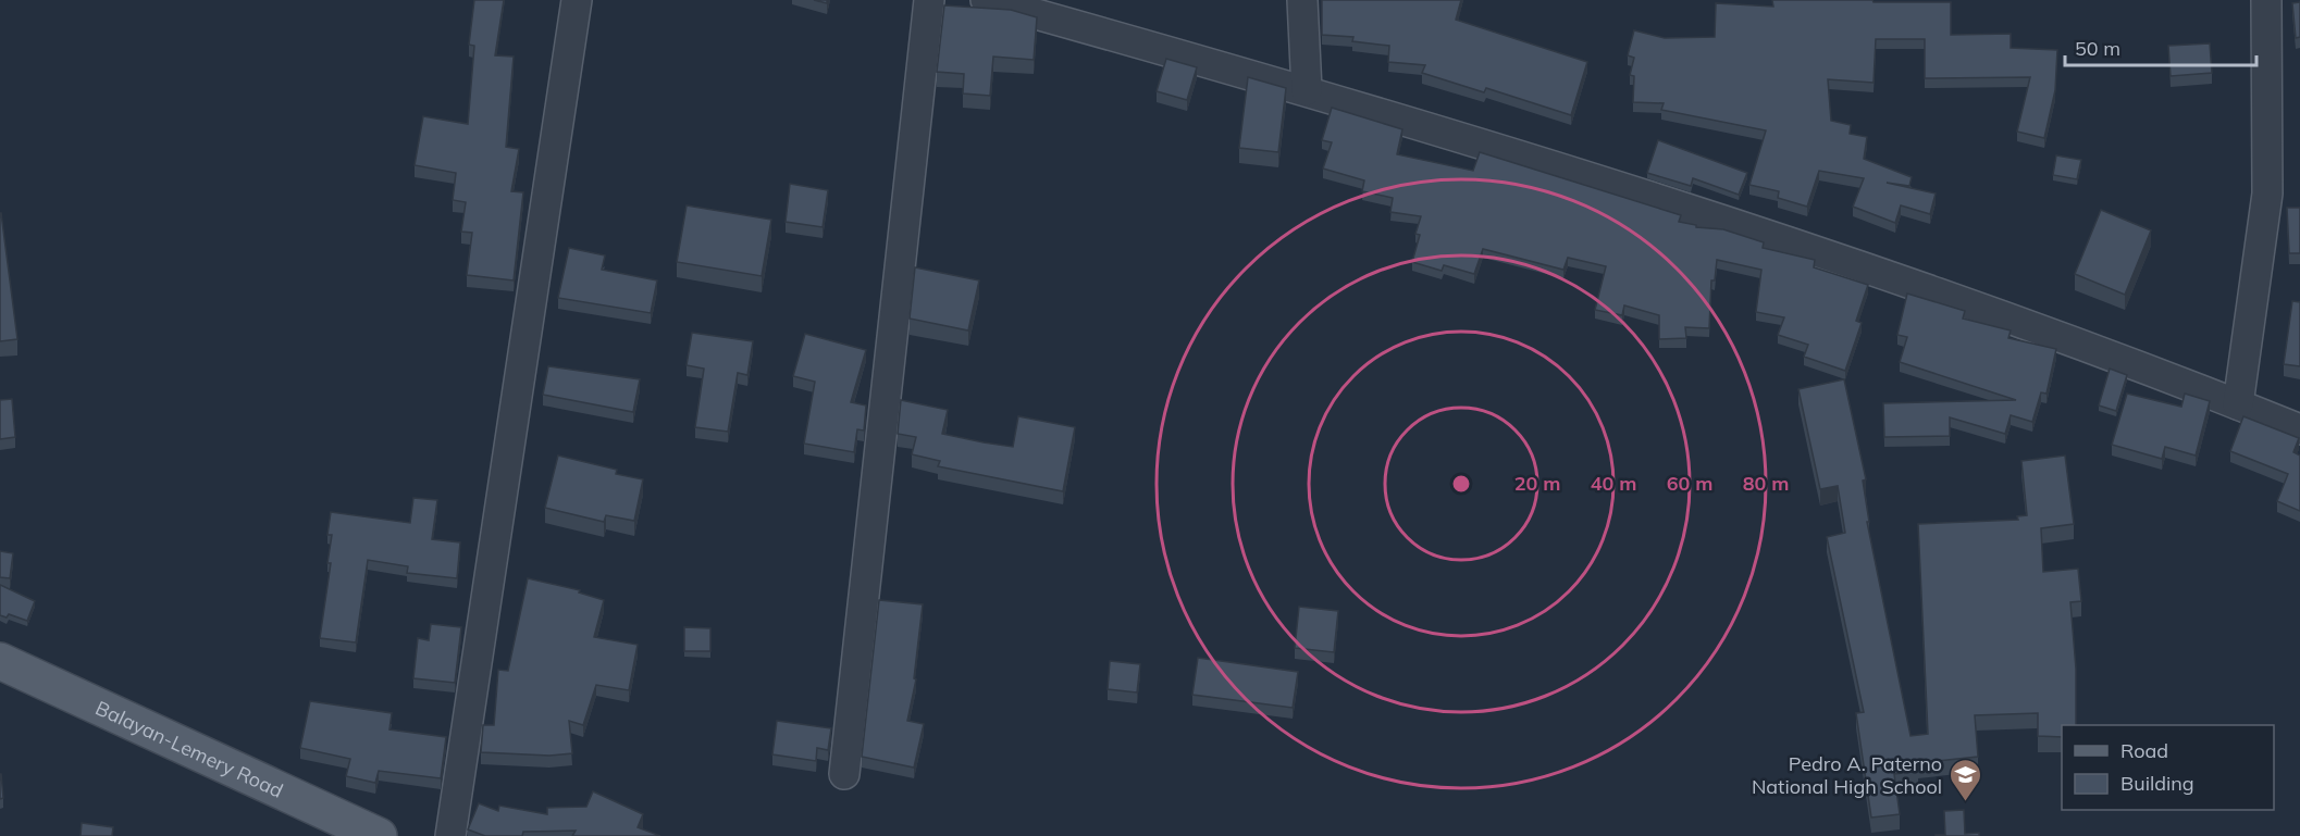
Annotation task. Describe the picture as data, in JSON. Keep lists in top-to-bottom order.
{
  "streets": {
    "main road": ["Balayan-Lemery Road"]
  },
  "places": {
    "school or university": ["Pedro A. Paterno National High School"]
  },
  "legend": ["Road", "Building"],
  "scale_bar": "50 m",
  "rings": [
    "20 m",
    "40 m",
    "60 m",
    "80 m"
  ]
}
